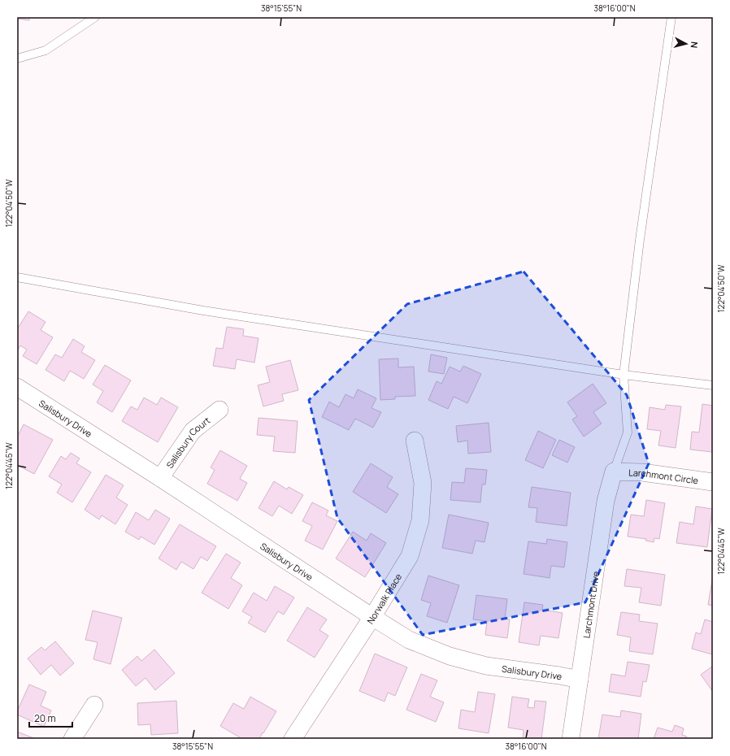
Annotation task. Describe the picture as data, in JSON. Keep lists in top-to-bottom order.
{
  "streets": {
    "street": [
      "Salisbury Drive",
      "Salisbury Court",
      "Larchmont Circle",
      "Norwalk Place",
      "Larchmont Drive"
    ]
  },
  "crossings": [
    ["Salisbury Drive", "Salisbury Court"],
    ["Salisbury Drive", "Norwalk Place"],
    ["Salisbury Drive", "Larchmont Drive"],
    ["Larchmont Circle", "Larchmont Drive"]
  ],
  "scale_bar": "20 m",
  "north": "right",
  "coordinates": [
    "38°15'55\"N",
    "38°16'00\"N",
    "122°04'50\"W",
    "122°04'45\"W"
  ]
}
